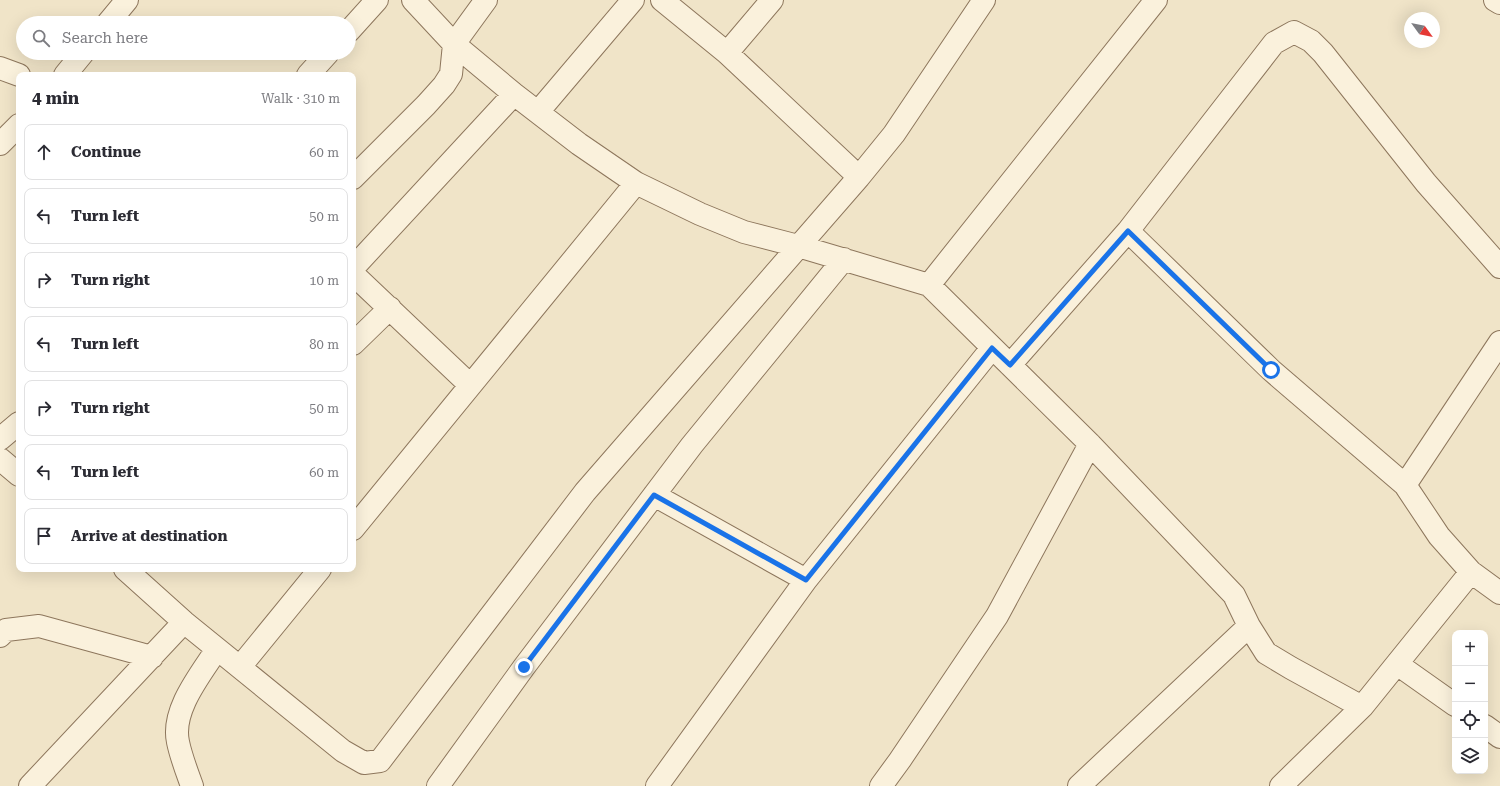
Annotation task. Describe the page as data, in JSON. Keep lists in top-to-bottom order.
{
  "north": "bottom right",
  "page": {
    "search": "Search here",
    "heading": ["4 min", "Walk · 310 m"],
    "list": [
      ["Continue", "60 m"],
      ["Turn left", "50 m"],
      ["Turn right", "10 m"],
      ["Turn left", "80 m"],
      ["Turn right", "50 m"],
      ["Turn left", "60 m"],
      "Arrive at destination"
    ],
    "map_buttons": ["+", "−"]
  }
}
